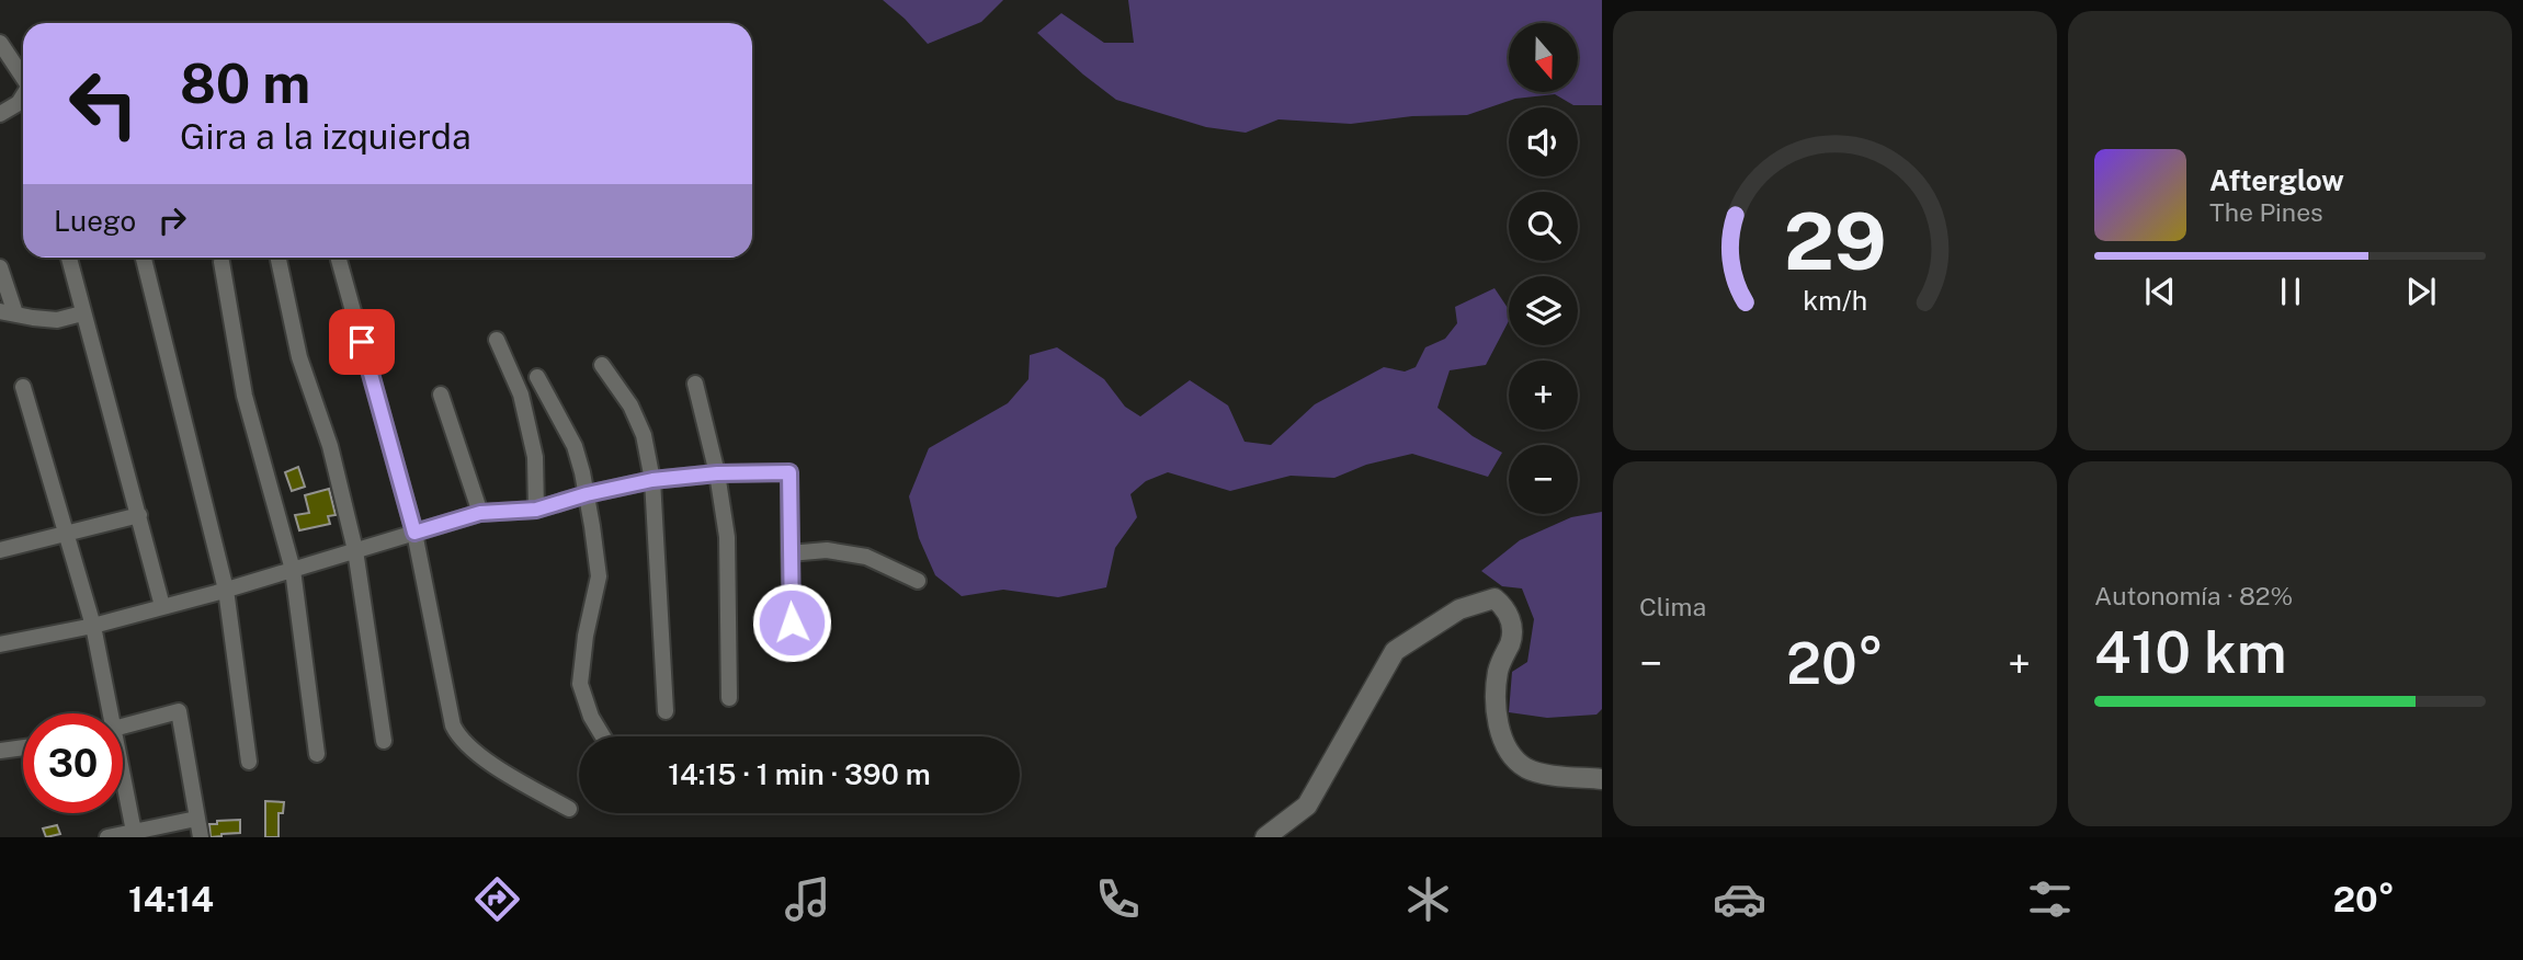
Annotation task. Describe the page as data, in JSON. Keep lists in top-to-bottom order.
{
  "north": "bottom",
  "page": {
    "map_buttons": ["+", "−"],
    "turn": ["80 m", "Gira a la izquierda"],
    "song": ["Afterglow", "The Pines"],
    "then": "Luego",
    "tile": [
      "Clima",
      ["Autonomía · 82%", "410 km"]
    ],
    "heat": ["−", "20°", "+"],
    "limit": "30",
    "trip": "14:15 · 1 min · 390 m",
    "tabs": ["14:14", "20°"],
    "gauge": ["29", "km/h"]
  }
}
